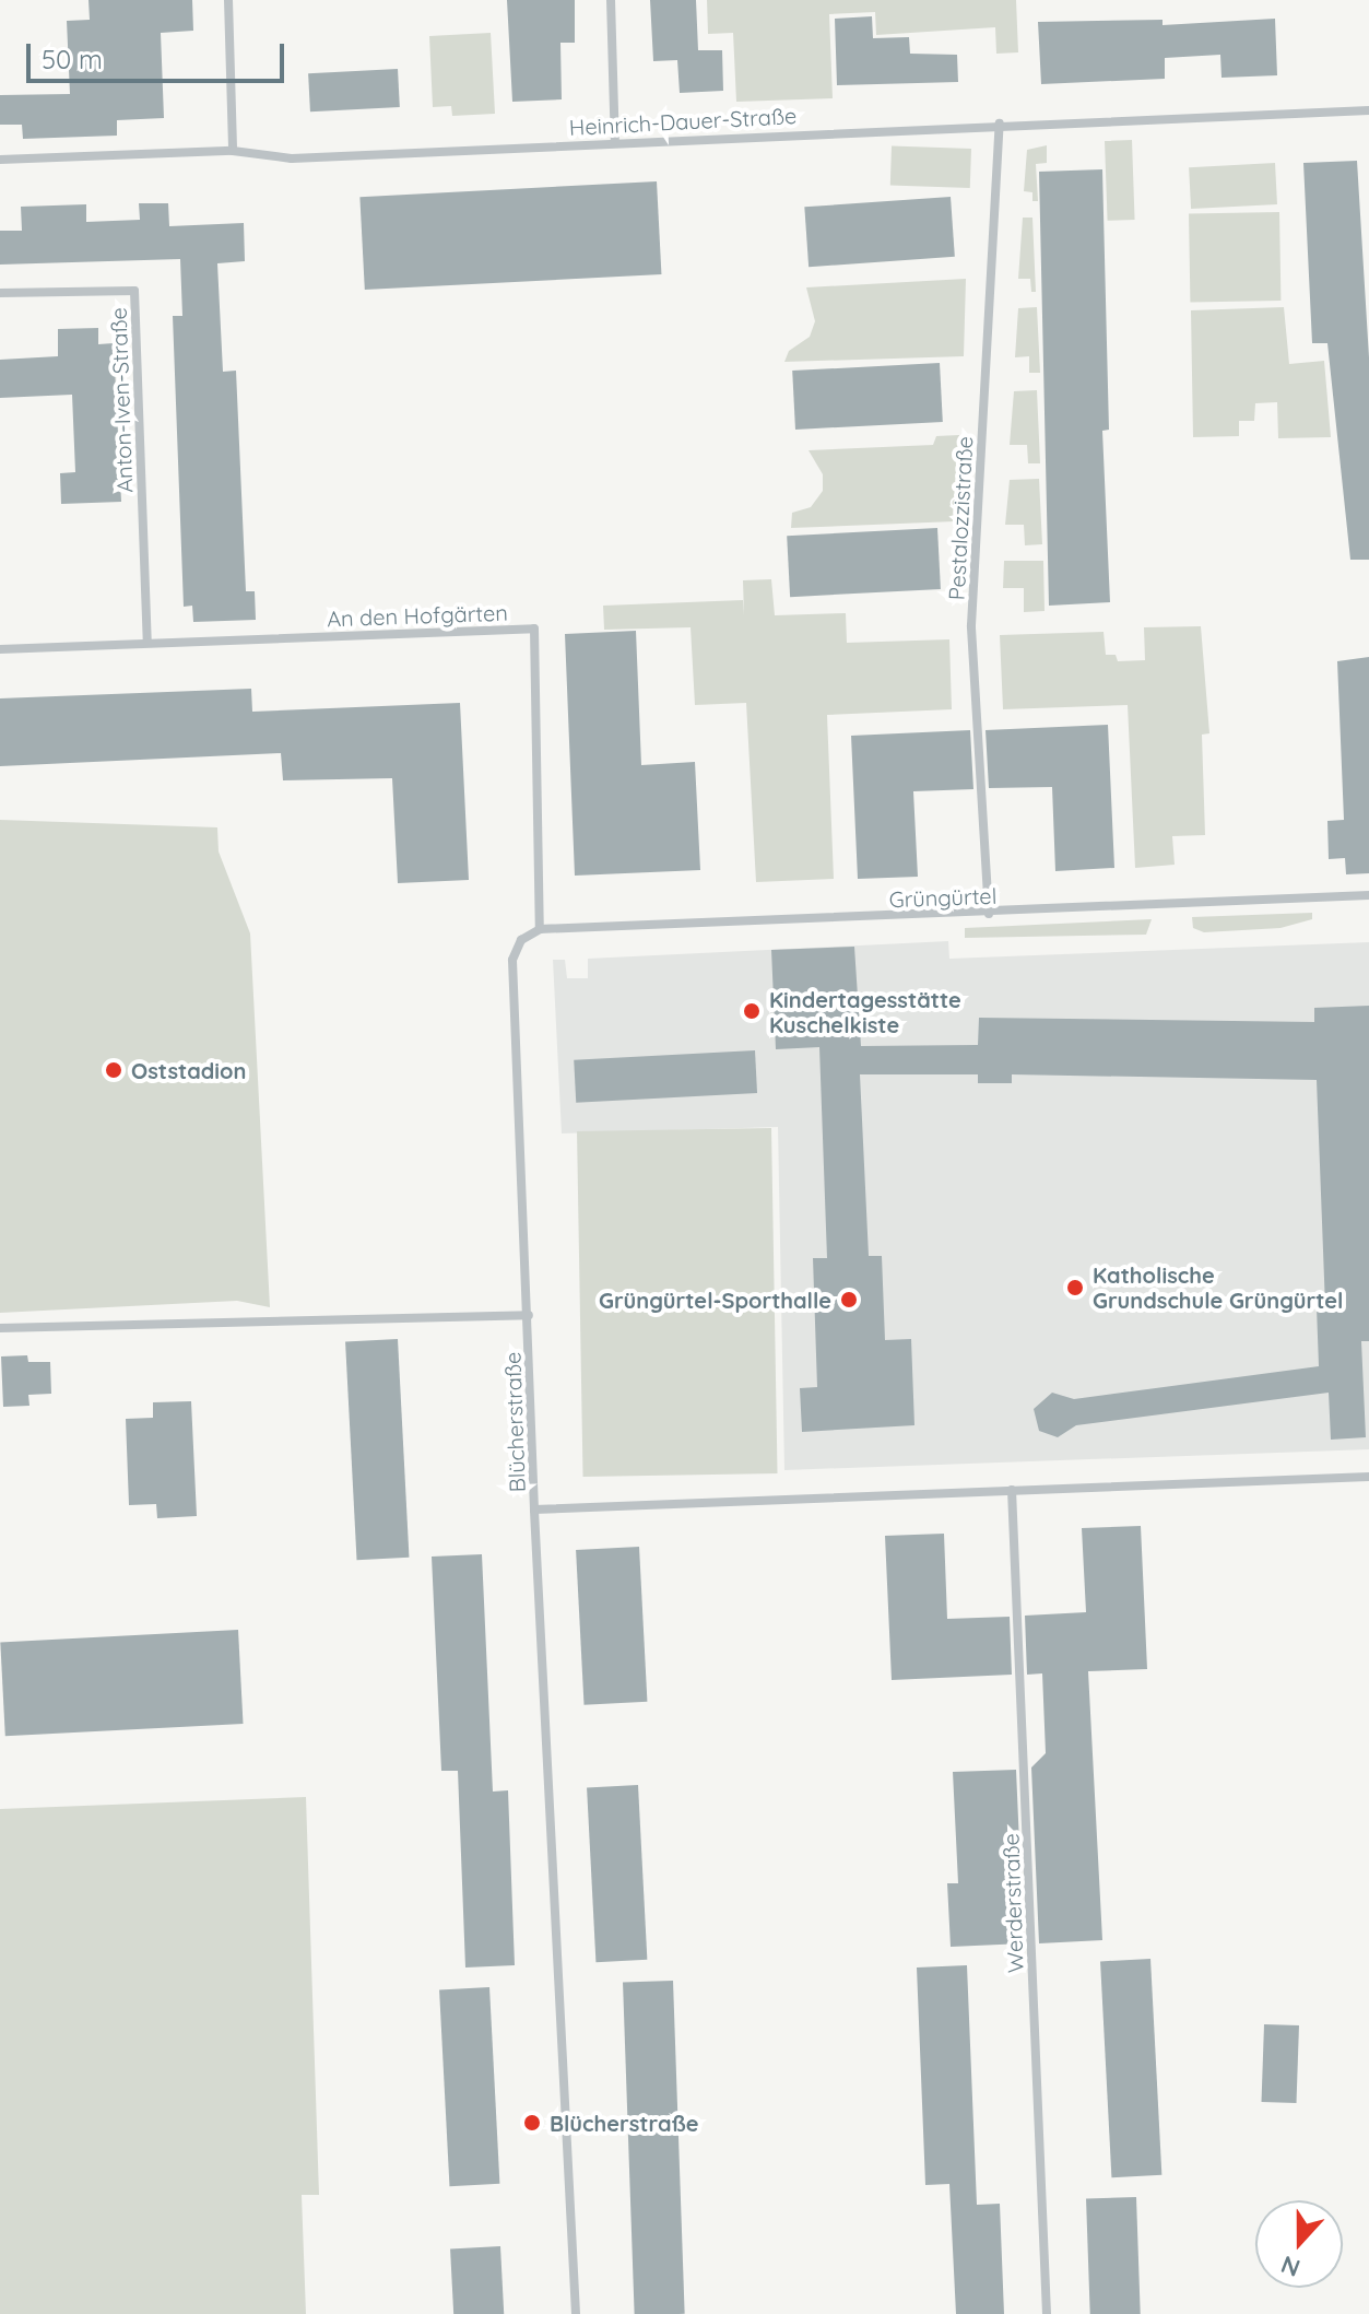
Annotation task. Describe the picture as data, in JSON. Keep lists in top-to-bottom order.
{
  "streets": {
    "street": [
      "Heinrich-Dauer-Straße",
      "Anton-Iven-Straße",
      "Pestalozzistraße",
      "An den Hofgärten",
      "Grüngürtel",
      "Blücherstraße",
      "Werderstraße"
    ]
  },
  "crossings": [
    ["Heinrich-Dauer-Straße", "Pestalozzistraße"],
    ["Anton-Iven-Straße", "An den Hofgärten"],
    ["Pestalozzistraße", "Grüngürtel"],
    ["An den Hofgärten", "Grüngürtel"],
    ["Grüngürtel", "Blücherstraße"]
  ],
  "places": [
    "Kindertagesstätte Kuschelkiste",
    "Oststadion",
    "Katholische Grundschule Grüngürtel",
    "Grüngürtel-Sporthalle",
    "Blücherstraße"
  ],
  "scale_bar": "50 m",
  "north": "bottom"
}
